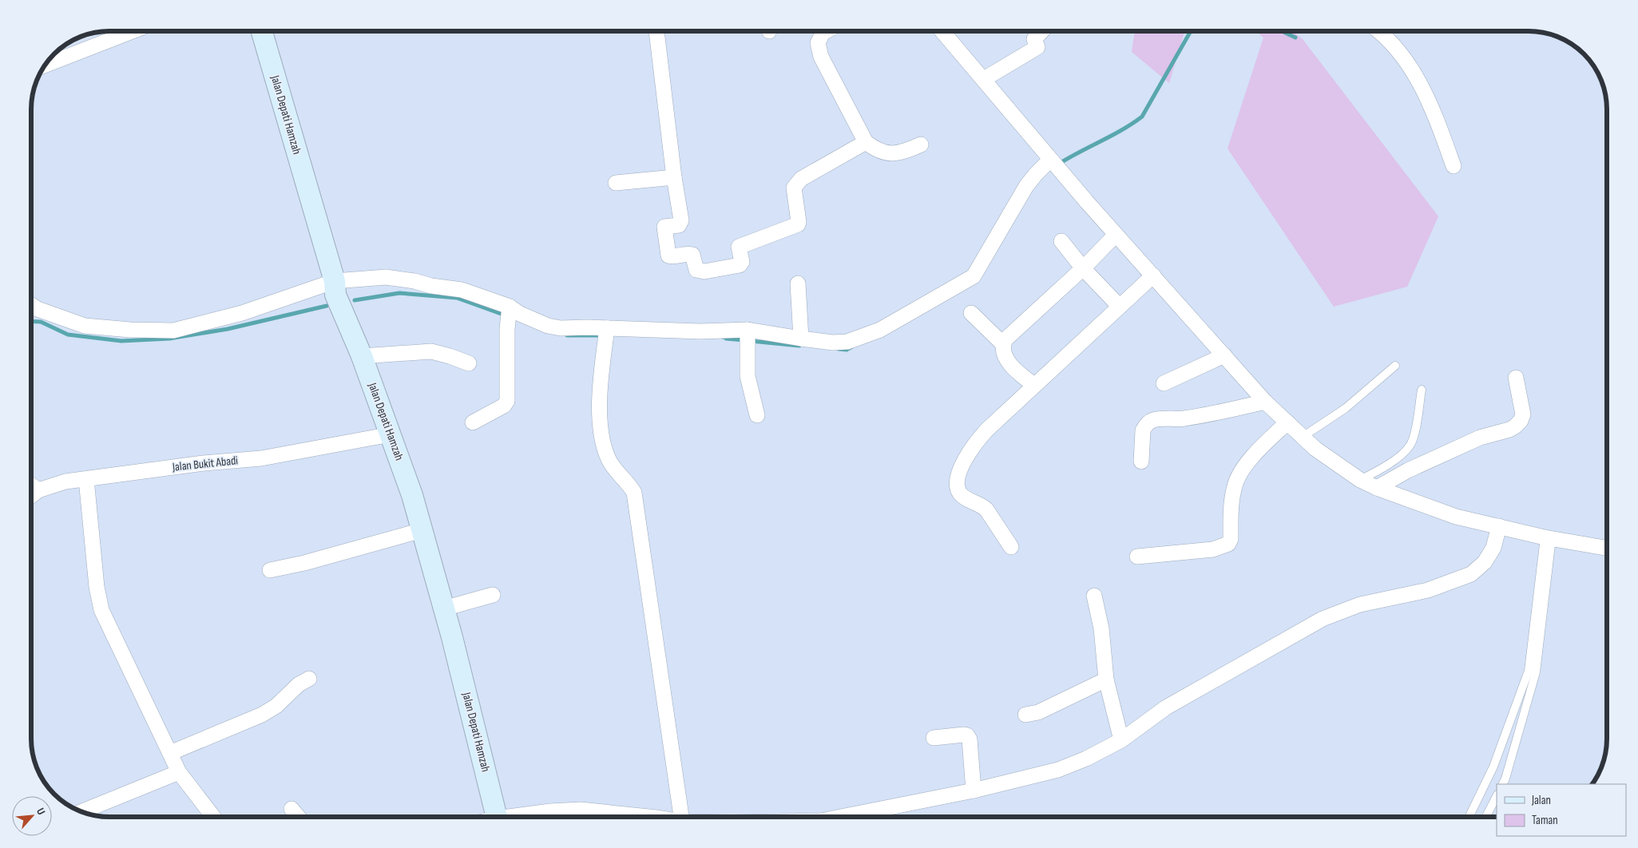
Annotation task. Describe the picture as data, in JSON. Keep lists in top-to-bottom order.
{
  "streets": {
    "main road": ["Jalan Depati Hamzah"],
    "street": ["Jalan Bukit Abadi"]
  },
  "crossings": [
    ["Jalan Depati Hamzah", "Jalan Bukit Abadi"]
  ],
  "legend": ["Jalan", "Taman"],
  "north": "top right"
}
